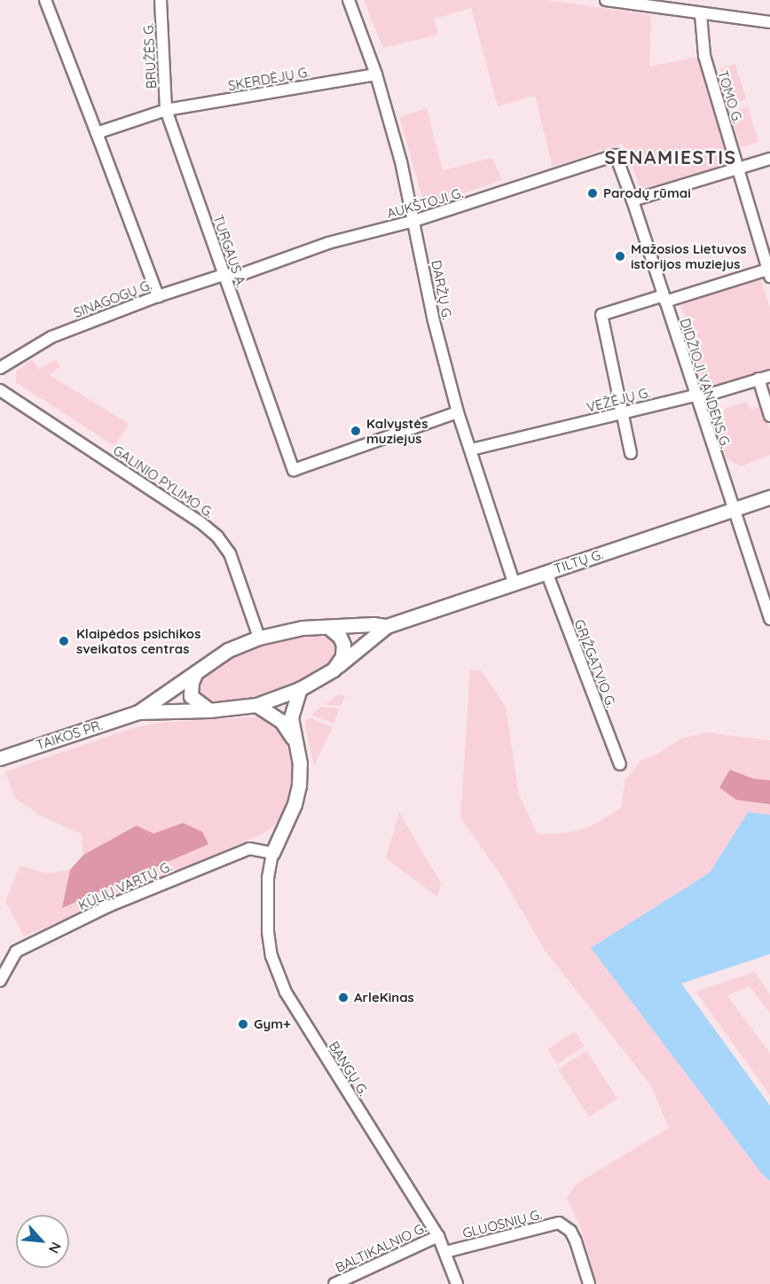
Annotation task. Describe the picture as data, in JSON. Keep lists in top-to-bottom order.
{
  "streets": {
    "street": [
      "BRUŽĖS G.",
      "SKERDĖJŲ G.",
      "TOMO G.",
      "AUKŠTOJI G.",
      "TURGAUS A.",
      "DARŽŲ G.",
      "SINAGOGŲ G.",
      "DIDŽIOJI VANDENS G.",
      "VEŽĖJŲ G.",
      "GALINIO PYLIMO G.",
      "TILTŲ G.",
      "GRĮŽGATVIO G.",
      "TAIKOS PR.",
      "KŪLIŲ VARTŲ G.",
      "BANGŲ G.",
      "GLUOSNIŲ G.",
      "BALTIKALNIO G."
    ]
  },
  "crossings": [
    ["BRUŽĖS G.", "SKERDĖJŲ G."],
    ["BRUŽĖS G.", "TURGAUS A."],
    ["SKERDĖJŲ G.", "TURGAUS A."],
    ["SKERDĖJŲ G.", "DARŽŲ G."],
    ["AUKŠTOJI G.", "DARŽŲ G."],
    ["AUKŠTOJI G.", "SINAGOGŲ G."],
    ["AUKŠTOJI G.", "DIDŽIOJI VANDENS G."],
    ["TURGAUS A.", "DARŽŲ G."],
    ["TURGAUS A.", "SINAGOGŲ G."],
    ["DARŽŲ G.", "VEŽĖJŲ G."],
    ["DARŽŲ G.", "TILTŲ G."],
    ["DIDŽIOJI VANDENS G.", "VEŽĖJŲ G."],
    ["DIDŽIOJI VANDENS G.", "TILTŲ G."],
    ["GALINIO PYLIMO G.", "TILTŲ G."],
    ["GALINIO PYLIMO G.", "TAIKOS PR."],
    ["TILTŲ G.", "GRĮŽGATVIO G."],
    ["TILTŲ G.", "TAIKOS PR."],
    ["KŪLIŲ VARTŲ G.", "BANGŲ G."],
    ["BANGŲ G.", "GLUOSNIŲ G."],
    ["BANGŲ G.", "BALTIKALNIO G."]
  ],
  "districts": ["SENAMIESTIS"],
  "places": [
    "Parodų rūmai",
    "Mažosios Lietuvos istorijos muziejus",
    "Kalvystės muziejus",
    "Klaipėdos psichikos sveikatos centras",
    "ArleKinas",
    "Gym+"
  ],
  "north": "bottom right"
}
